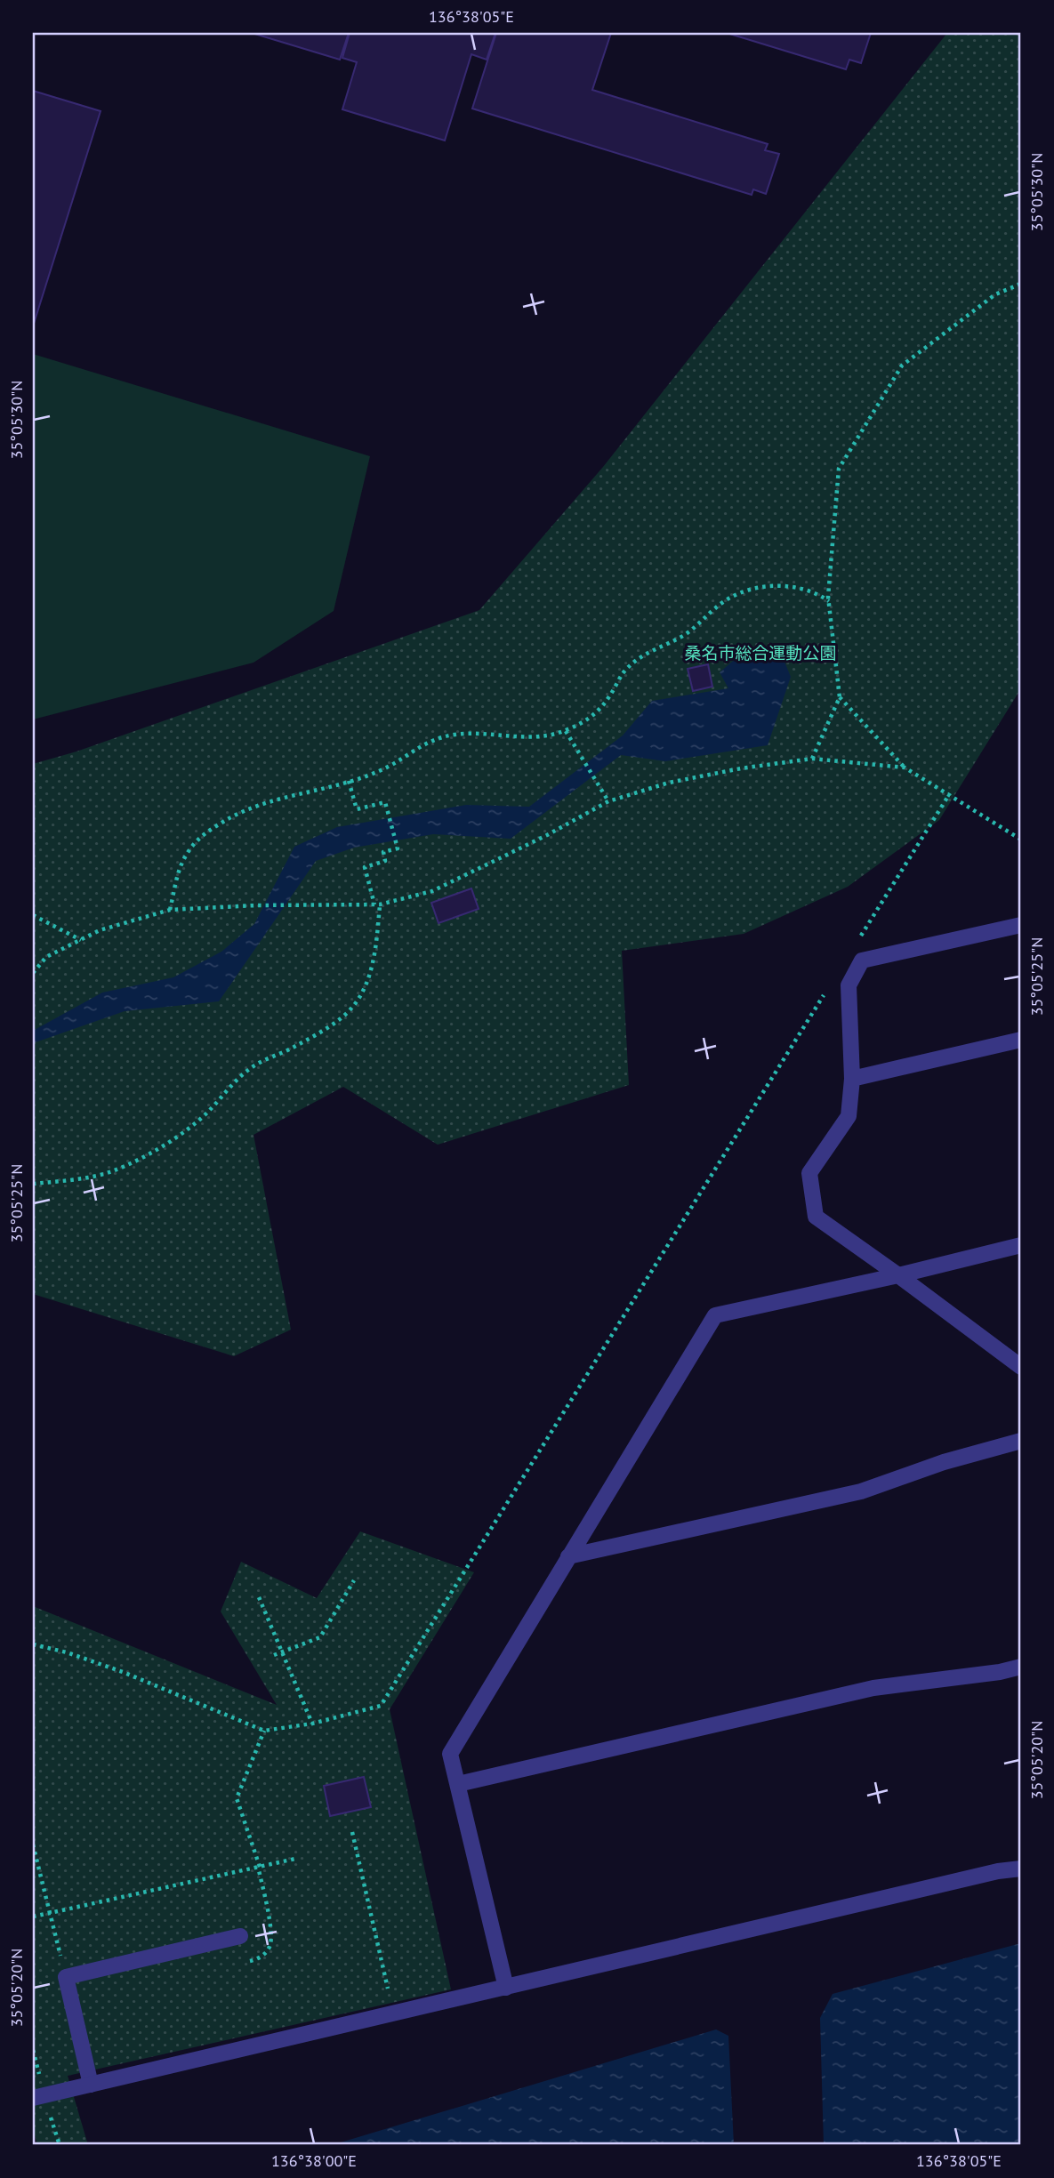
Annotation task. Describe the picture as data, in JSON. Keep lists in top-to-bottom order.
{
  "parks": ["桑名市総合運動公園"],
  "coordinates": [
    "136°38'05\"E",
    "35°05'30\"N",
    "35°05'25\"N",
    "35°05'20\"N",
    "136°38'00\"E"
  ]
}
